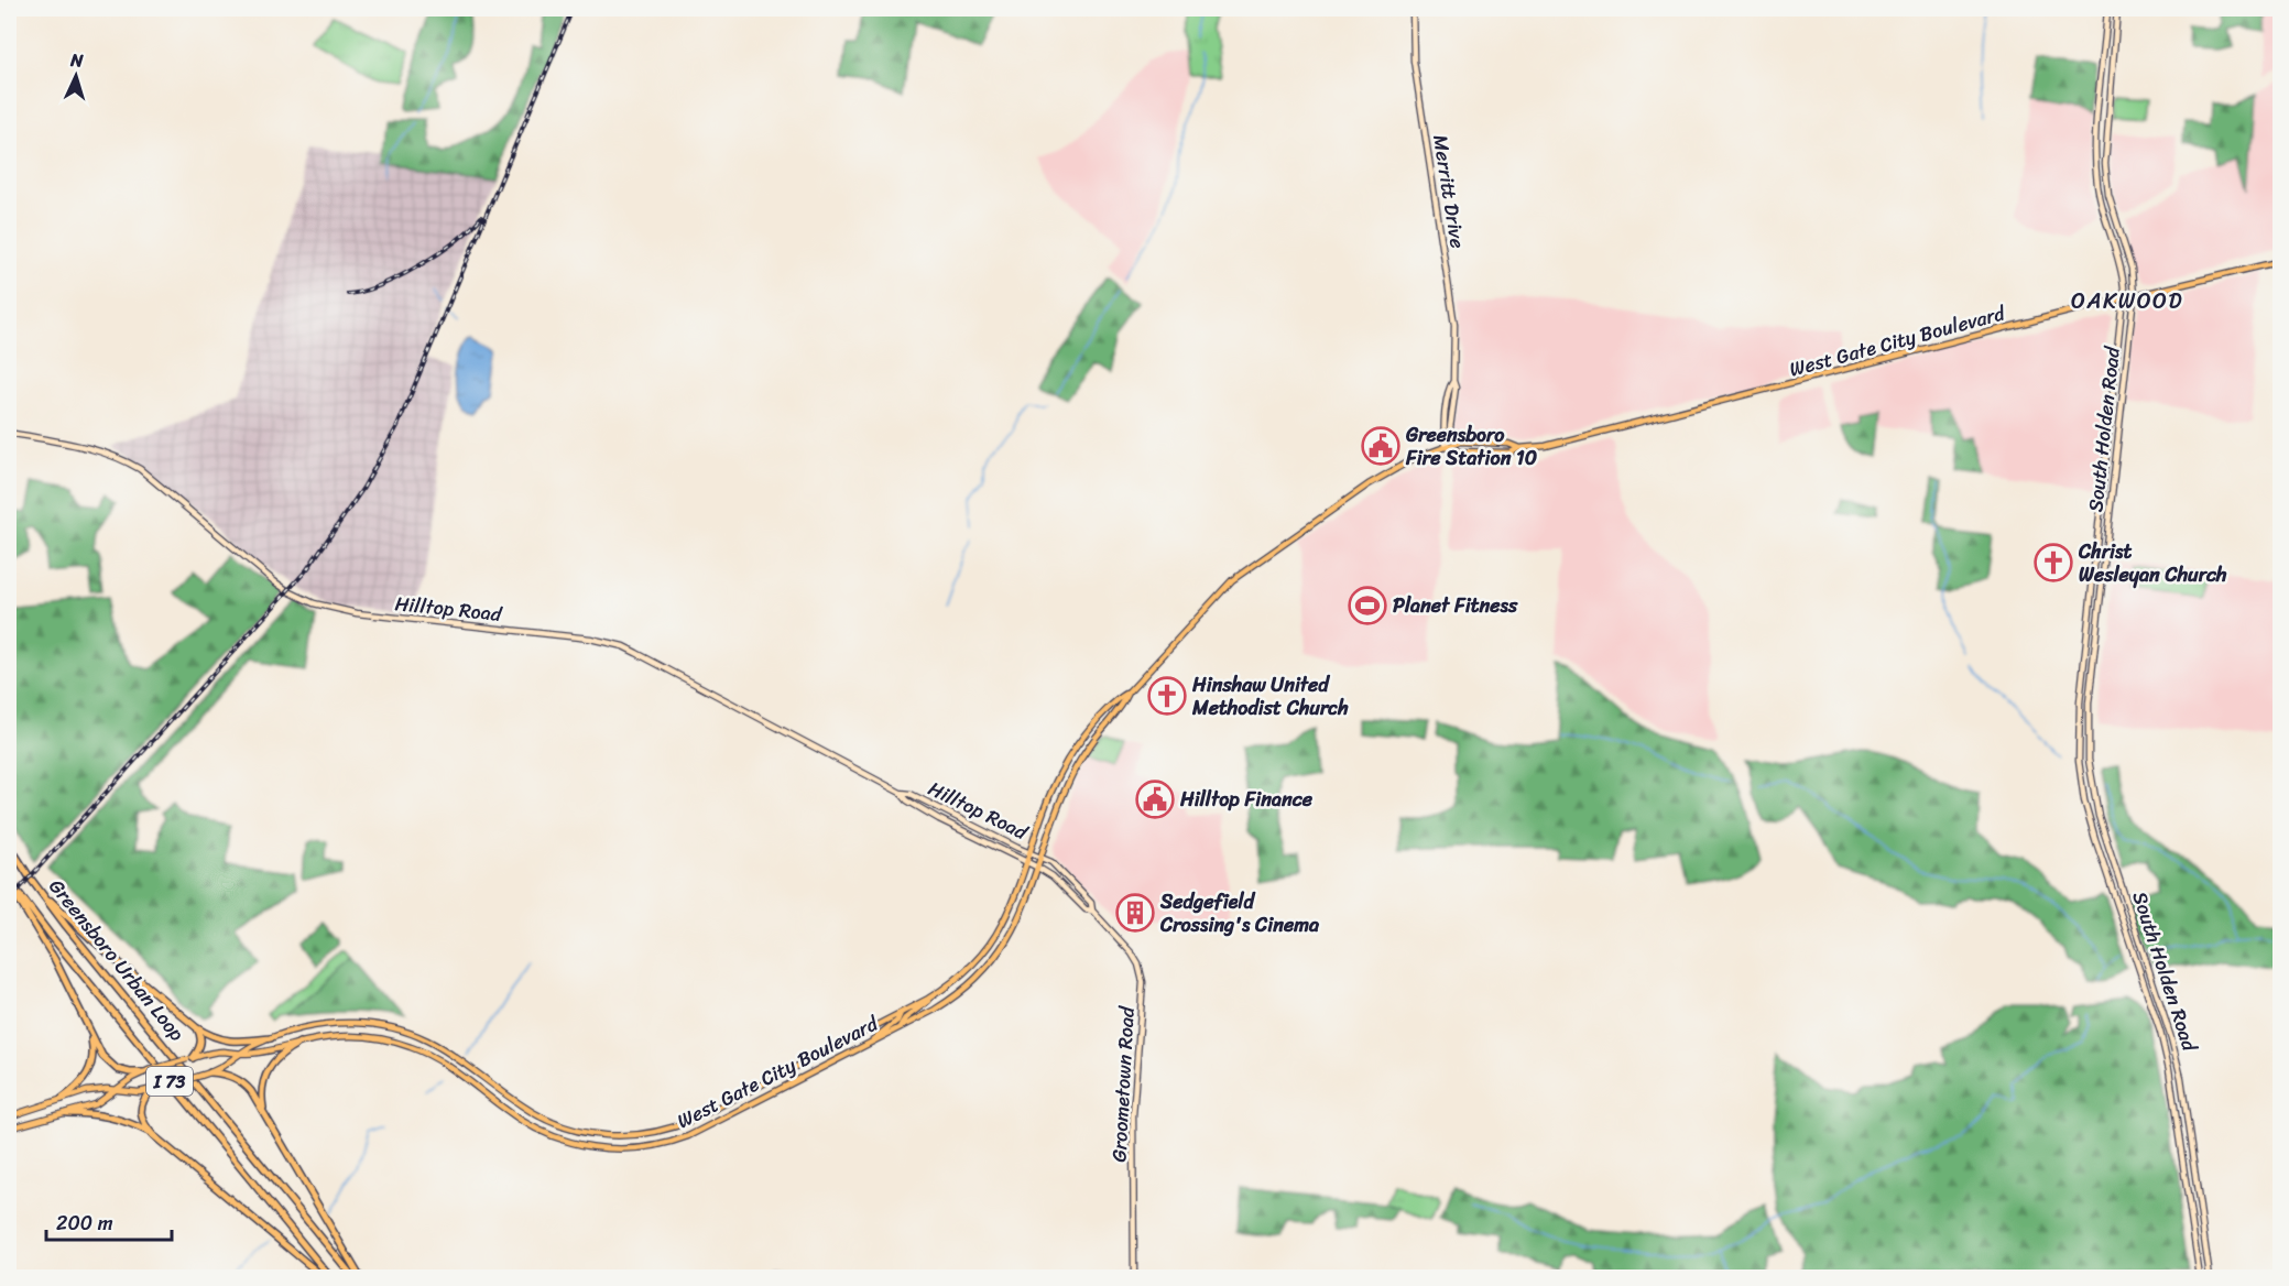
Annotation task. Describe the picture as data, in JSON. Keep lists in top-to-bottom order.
{
  "streets": {
    "highway": ["Greensboro Urban Loop", "I 73"],
    "main road": [
      "Merritt Drive",
      "West Gate City Boulevard",
      "South Holden Road",
      "Hilltop Road",
      "Groometown Road"
    ]
  },
  "crossings": [
    ["Merritt Drive", "West Gate City Boulevard"],
    ["West Gate City Boulevard", "South Holden Road"],
    ["West Gate City Boulevard", "Hilltop Road"],
    ["West Gate City Boulevard", "Groometown Road"],
    ["Hilltop Road", "Groometown Road"]
  ],
  "districts": ["OAKWOOD"],
  "places": {
    "public building": ["Greensboro Fire Station 10", "Hilltop Finance"],
    "church": ["Christ Wesleyan Church", "Hinshaw United Methodist Church"],
    "sports": ["Planet Fitness"],
    "building": ["Sedgefield Crossing's Cinema"]
  },
  "scale_bar": "200 m",
  "north": "top"
}
